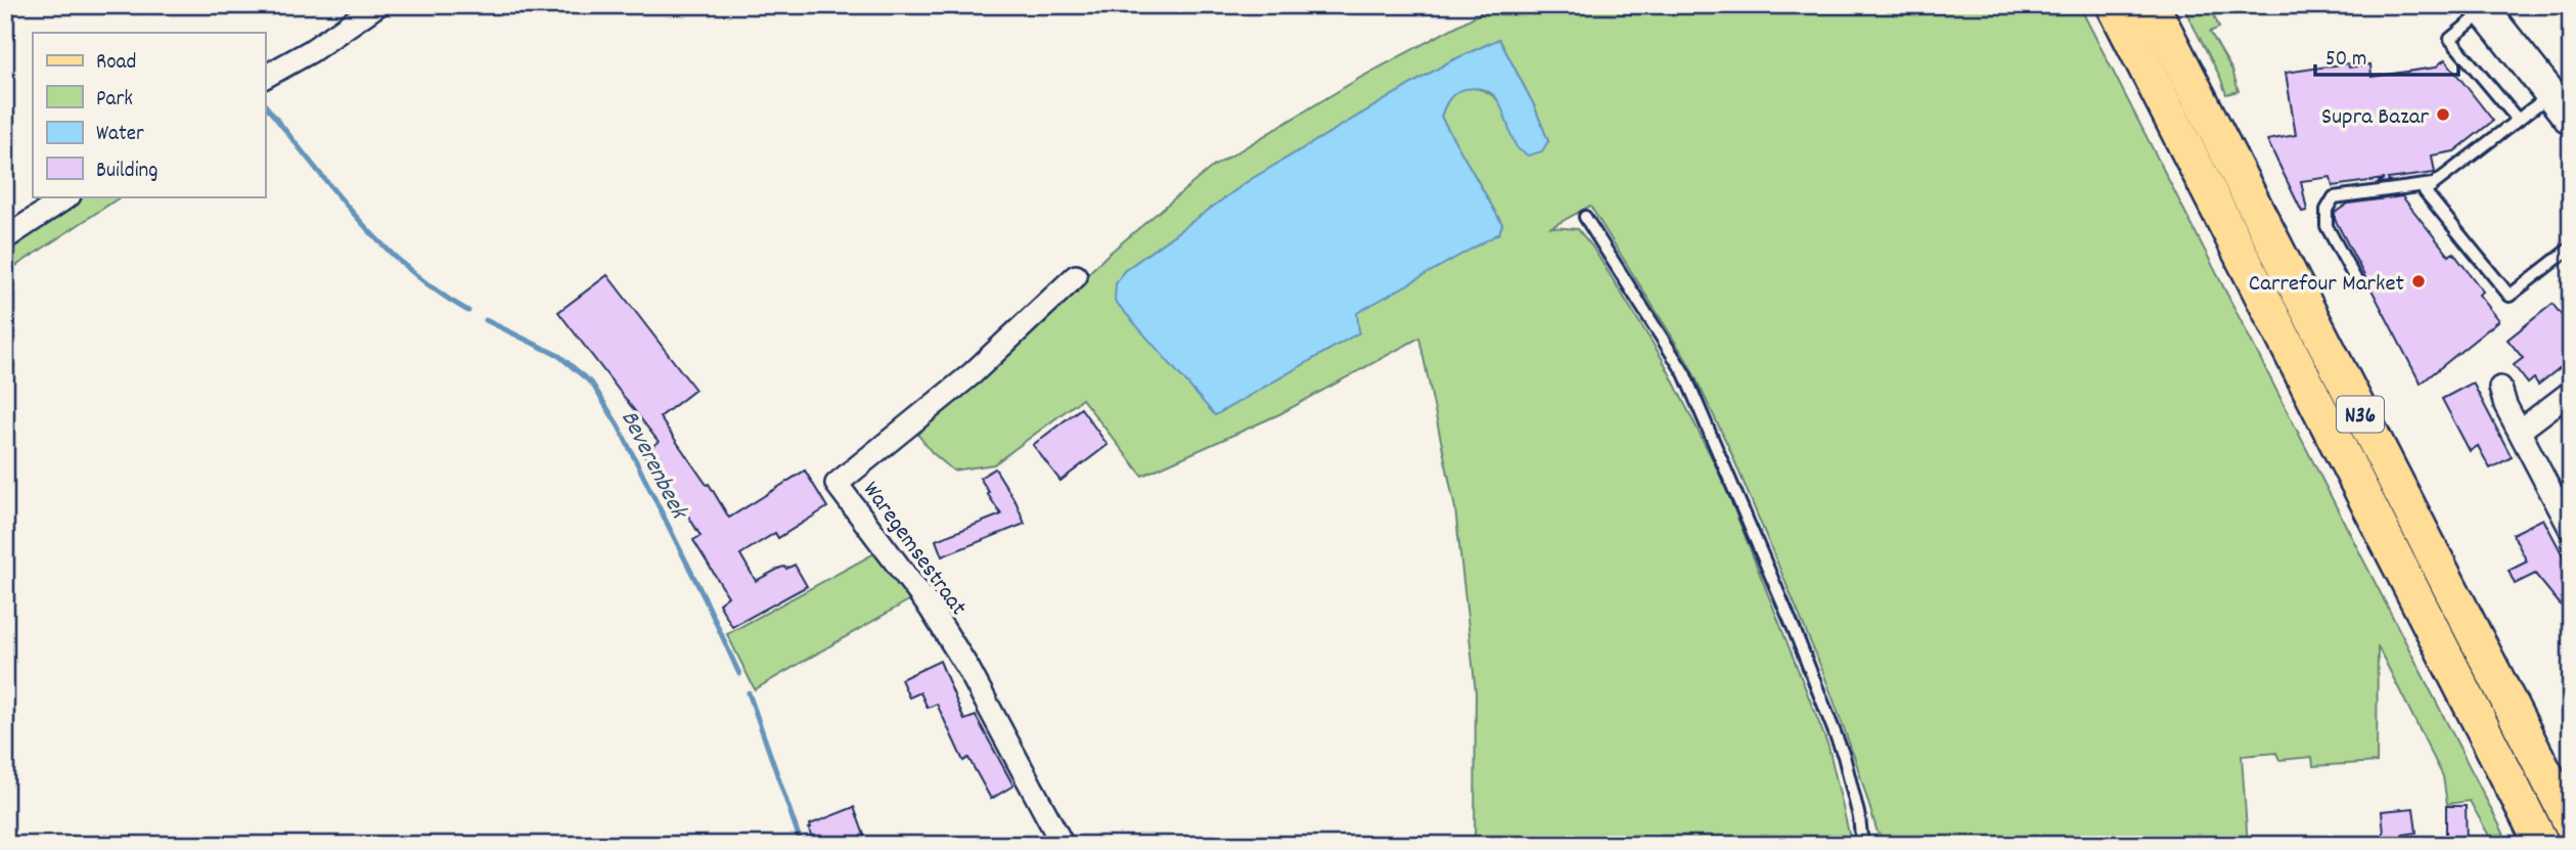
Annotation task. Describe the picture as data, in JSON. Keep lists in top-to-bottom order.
{
  "streets": {
    "main road": ["N36"],
    "street": ["Waregemsestraat"]
  },
  "water": ["Beverenbeek"],
  "places": ["Supra Bazar", "Carrefour Market"],
  "legend": [
    "Road",
    "Park",
    "Water",
    "Building"
  ],
  "scale_bar": "50 m"
}
